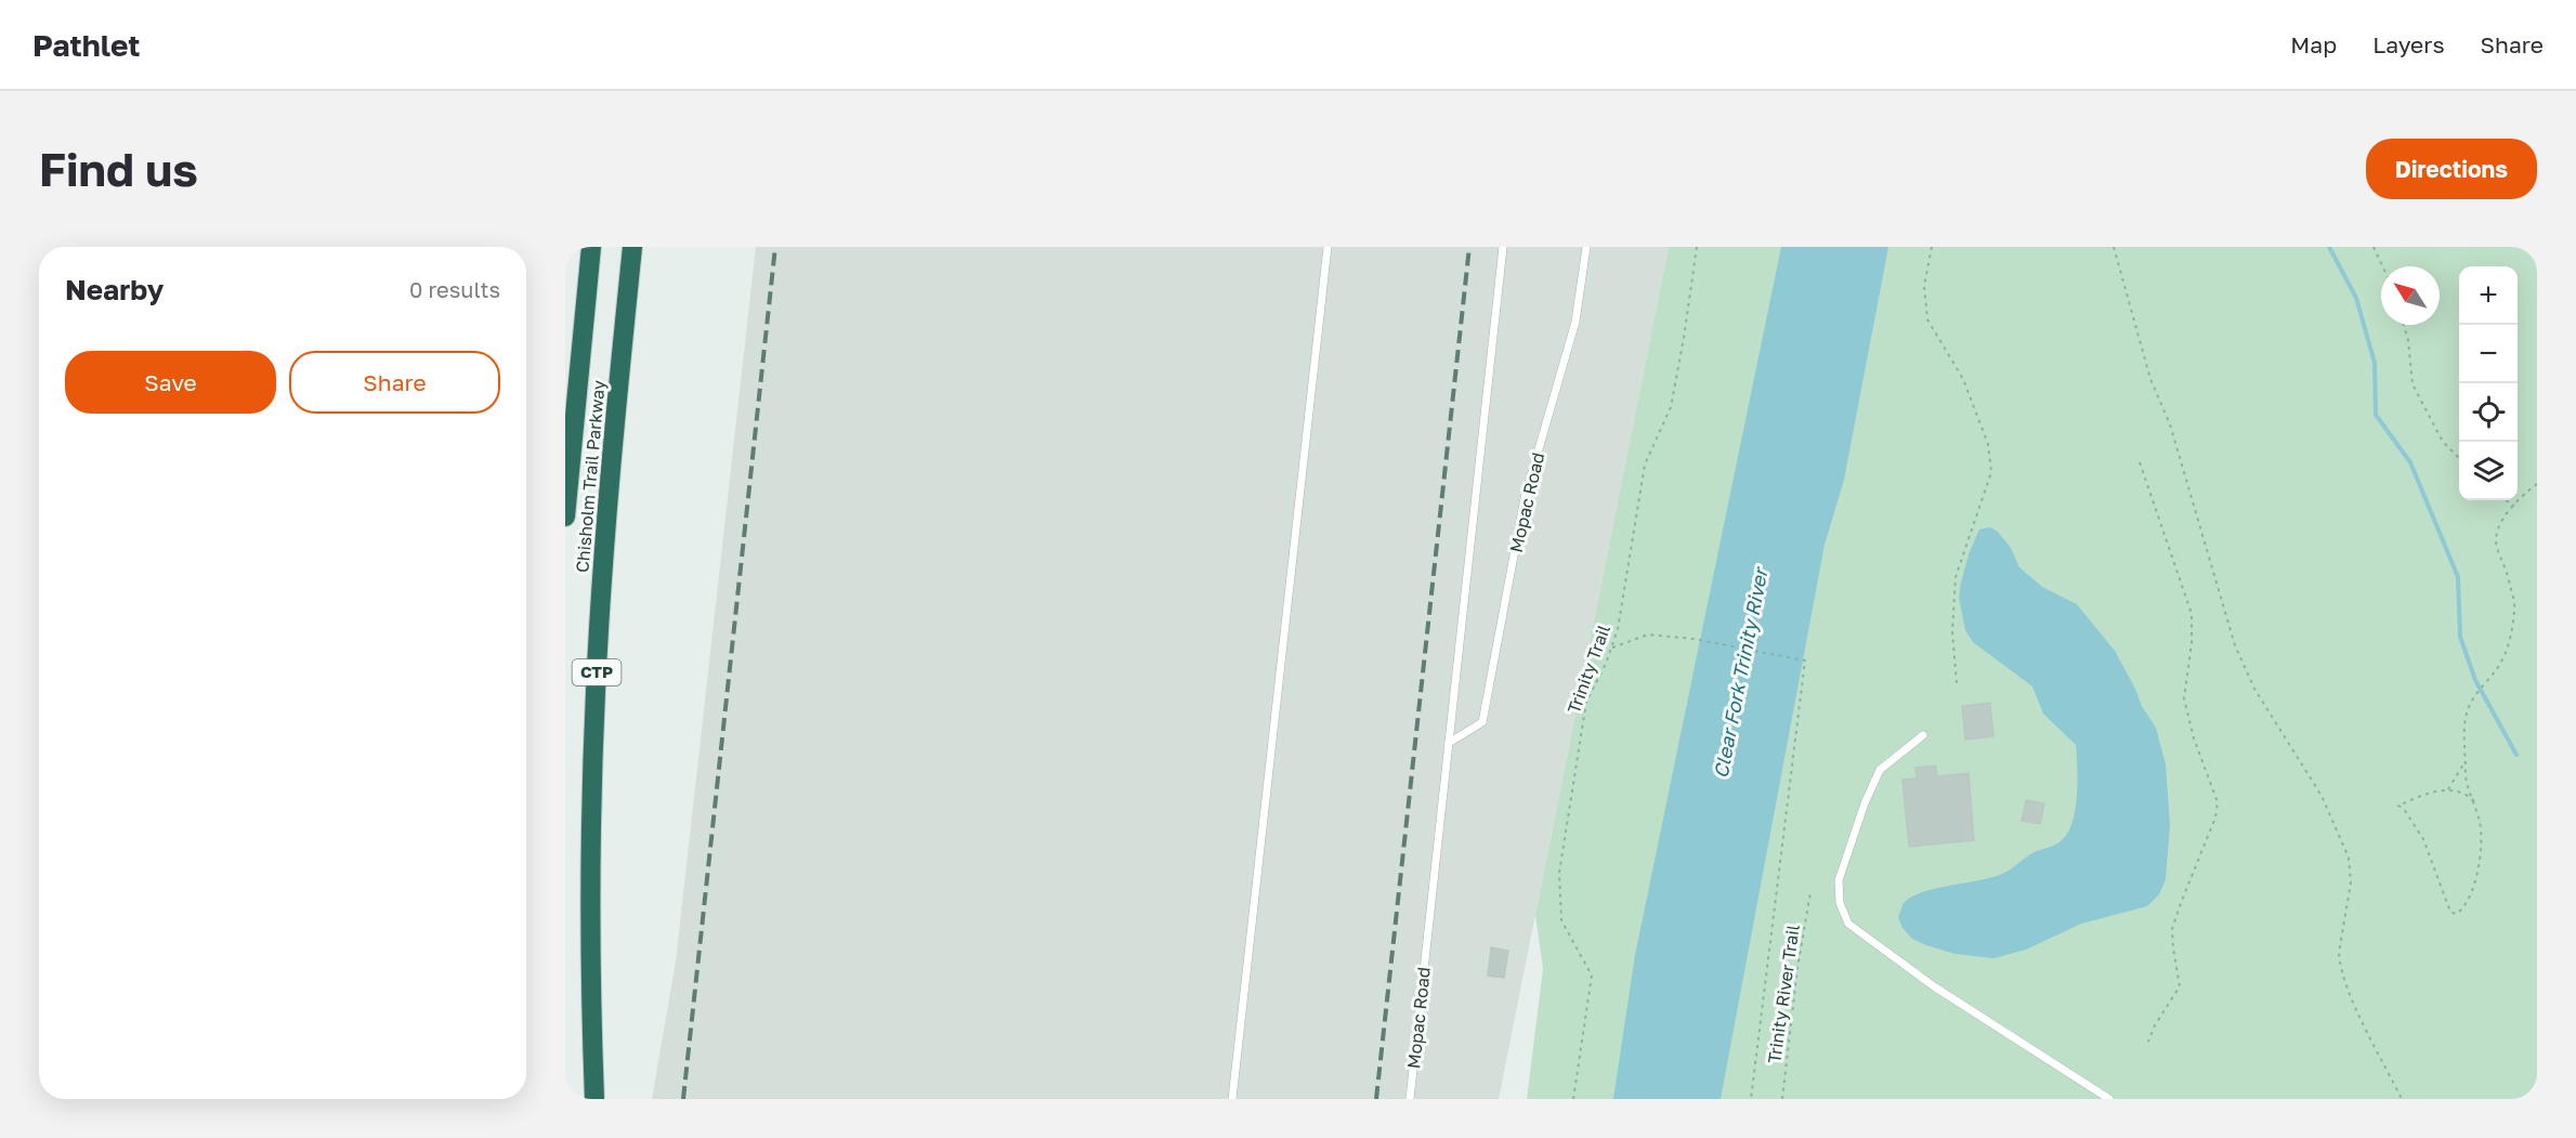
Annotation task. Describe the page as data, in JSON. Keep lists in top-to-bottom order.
{
  "streets": {
    "highway": ["Chisholm Trail Parkway", "CTP"],
    "lane": ["Mopac Road"],
    "path": ["Trinity Trail", "Trinity River Trail"]
  },
  "water": ["Clear Fork Trinity River"],
  "north": "top left",
  "page": {
    "header": "Pathlet",
    "nav": ["Map", "Layers", "Share"],
    "buttons": [
      "Directions",
      ["Save", "Share"]
    ],
    "title": "Find us",
    "heading": ["Nearby", "0 results"],
    "map_buttons": ["+", "−"]
  }
}
